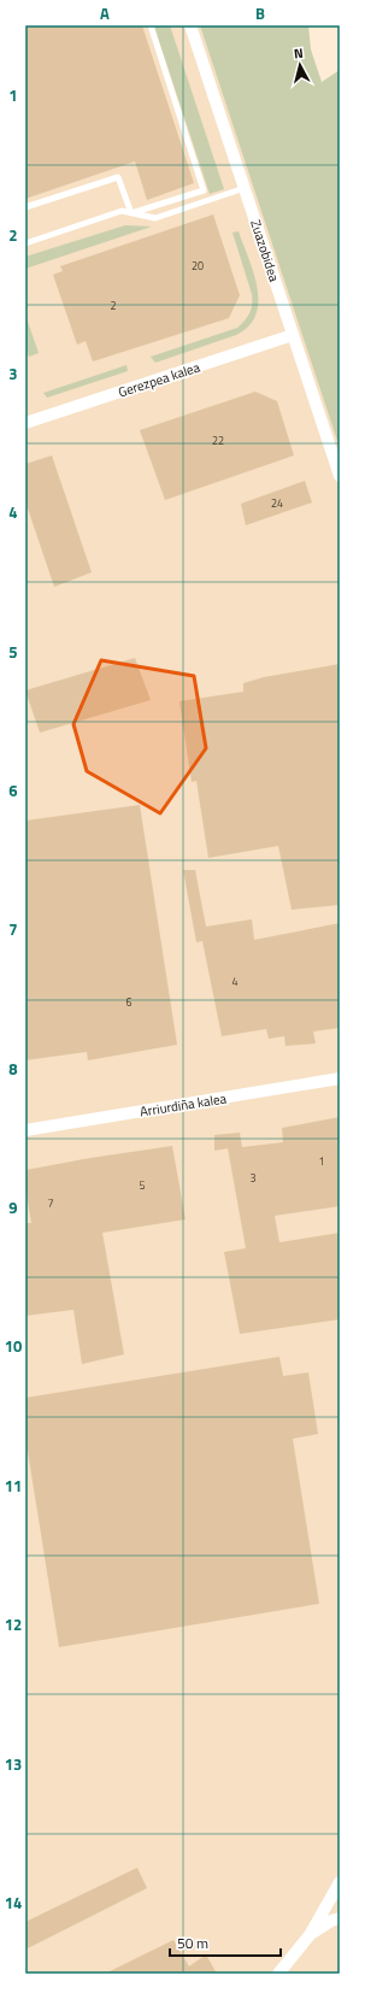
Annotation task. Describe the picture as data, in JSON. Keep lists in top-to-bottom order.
{
  "streets": {
    "street": ["Zuazobidea", "Gerezpea kalea", "Arriurdiña kalea"]
  },
  "crossings": [
    ["Zuazobidea", "Gerezpea kalea"]
  ],
  "house_numbers": [
    "20",
    "2",
    "22",
    "24",
    "4",
    "6",
    "1",
    "3",
    "5",
    "7"
  ],
  "scale_bar": "50 m",
  "north": "top",
  "grid": {
    "columns": ["A", "B"],
    "rows": [
      "1",
      "2",
      "3",
      "4",
      "5",
      "6",
      "7",
      "8",
      "9",
      "10",
      "11",
      "12",
      "13",
      "14"
    ]
  }
}
